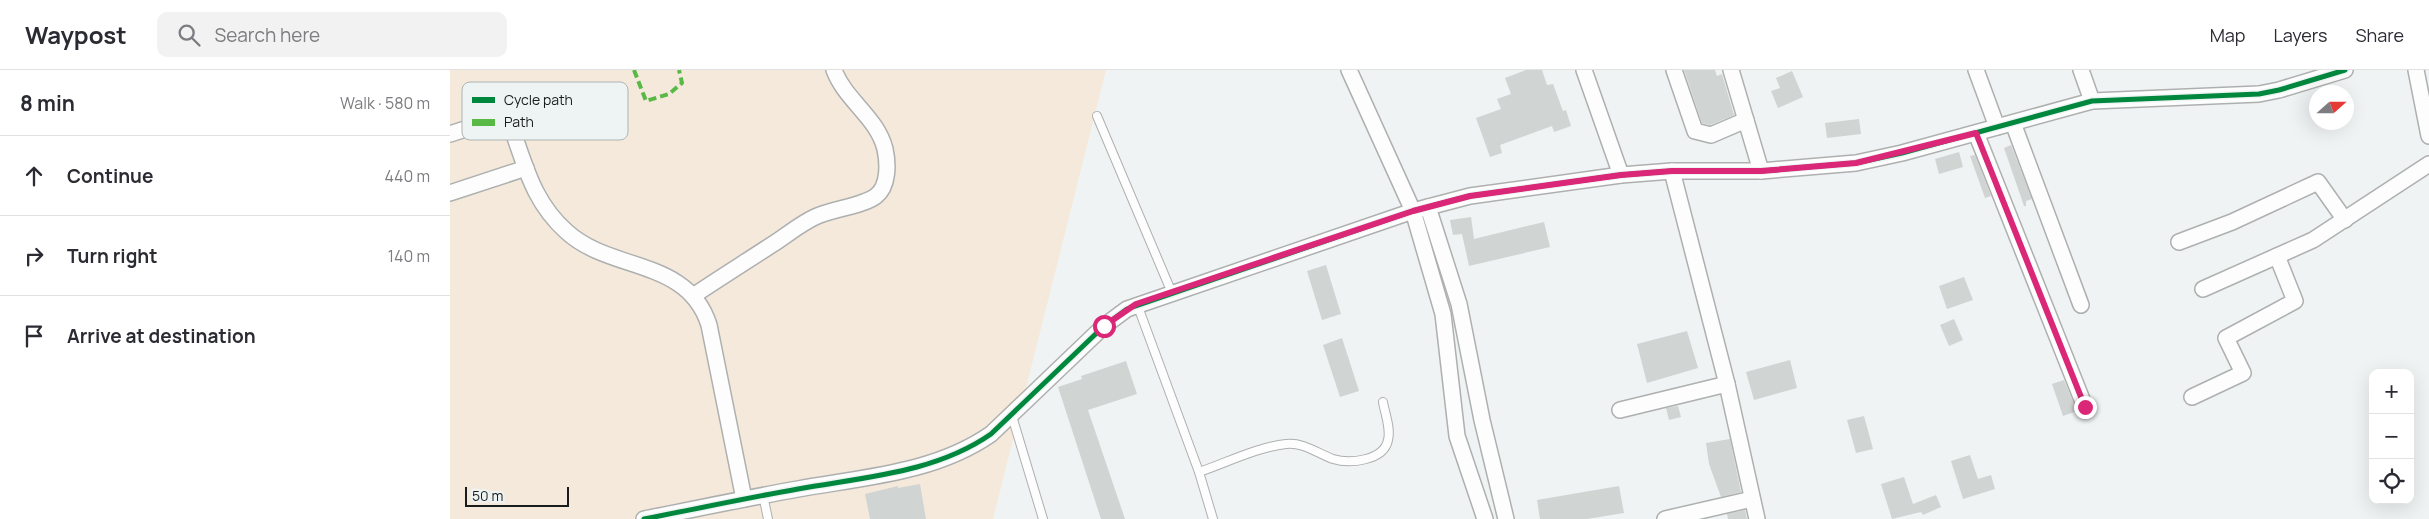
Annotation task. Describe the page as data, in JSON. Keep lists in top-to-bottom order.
{
  "legend": ["Cycle path", "Path"],
  "scale_bar": "50 m",
  "north": "right",
  "page": {
    "header": "Waypost",
    "search": "Search here",
    "nav": ["Map", "Layers", "Share"],
    "heading": ["8 min", "Walk · 580 m"],
    "list": [
      ["Continue", "440 m"],
      ["Turn right", "140 m"],
      "Arrive at destination"
    ],
    "map_buttons": ["+", "−"],
    "scale": "50 m"
  }
}
